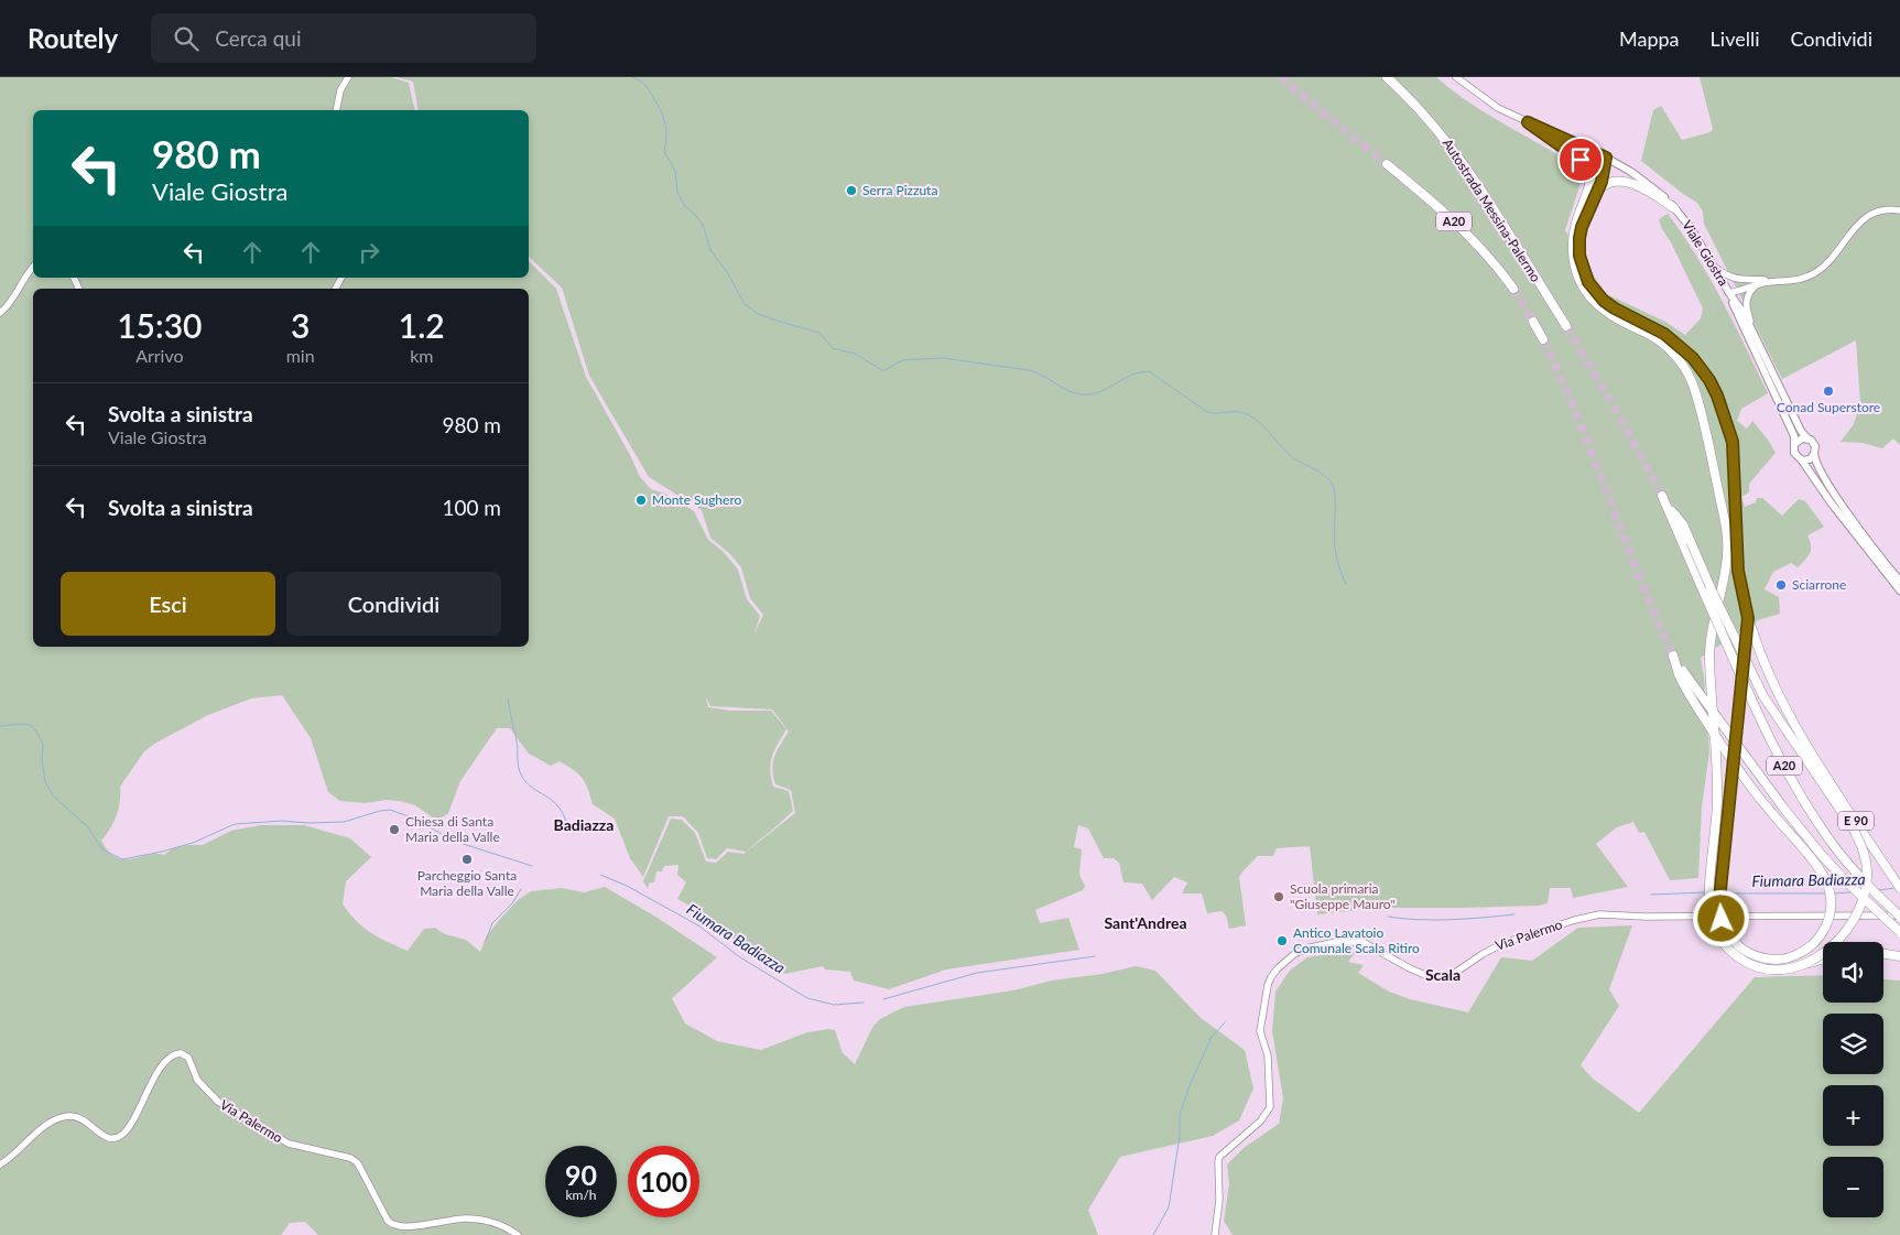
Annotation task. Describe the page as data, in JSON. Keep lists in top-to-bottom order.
{
  "streets": {
    "highway": ["Autostrada Messina-Palermo", "A20", "E 90"],
    "main road": ["Viale Giostra", "Via Palermo"]
  },
  "crossings": [
    ["A20", "Via Palermo"]
  ],
  "districts": ["Badiazza", "Sant'Andrea", "Scala"],
  "water": ["Fiumara Badiazza"],
  "places": [
    "Serra Pizzuta",
    "Conad Superstore",
    "Monte Sughero",
    "Sciarrone",
    "Chiesa di Santa Maria della Valle",
    "Parcheggio Santa Maria della Valle",
    "Scuola primaria \"Giuseppe Mauro\"",
    "Antico Lavatoio Comunale Scala Ritiro"
  ],
  "page": {
    "header": "Routely",
    "search": "Cerca qui",
    "nav": ["Mappa", "Livelli", "Condividi"],
    "turn": ["980 m", "Viale Giostra"],
    "eta": [
      "15:30",
      "Arrivo",
      "3",
      "min",
      "1.2",
      "km"
    ],
    "list": [
      {
        "name": "Svolta a sinistra",
        "note": "Viale Giostra",
        "value": "980 m"
      },
      {
        "name": "Svolta a sinistra",
        "value": "100 m"
      }
    ],
    "buttons": ["Esci", "Condividi"],
    "map_buttons": ["+", "−"],
    "speed": "90 km/h",
    "limit": "100"
  }
}
